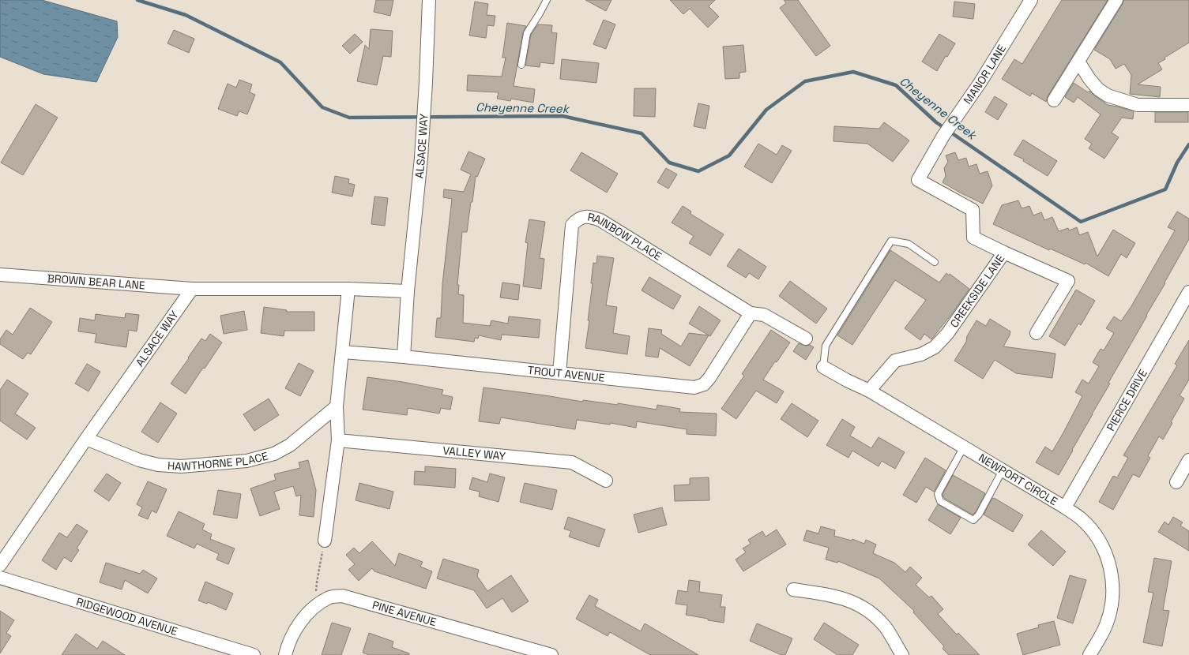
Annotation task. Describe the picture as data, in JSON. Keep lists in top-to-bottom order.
{
  "streets": {
    "street": [
      "MANOR LANE",
      "ALSACE WAY",
      "RAINBOW PLACE",
      "BROWN BEAR LANE",
      "CREEKSIDE LANE",
      "TROUT AVENUE",
      "PIERCE DRIVE",
      "VALLEY WAY",
      "HAWTHORNE PLACE",
      "NEWPORT CIRCLE",
      "PINE AVENUE",
      "RIDGEWOOD AVENUE"
    ]
  },
  "crossings": [
    ["MANOR LANE", "CREEKSIDE LANE"],
    ["ALSACE WAY", "BROWN BEAR LANE"],
    ["ALSACE WAY", "TROUT AVENUE"],
    ["ALSACE WAY", "HAWTHORNE PLACE"],
    ["RAINBOW PLACE", "TROUT AVENUE"],
    ["CREEKSIDE LANE", "NEWPORT CIRCLE"],
    ["PIERCE DRIVE", "NEWPORT CIRCLE"]
  ],
  "water": ["Cheyenne Creek"]
}
